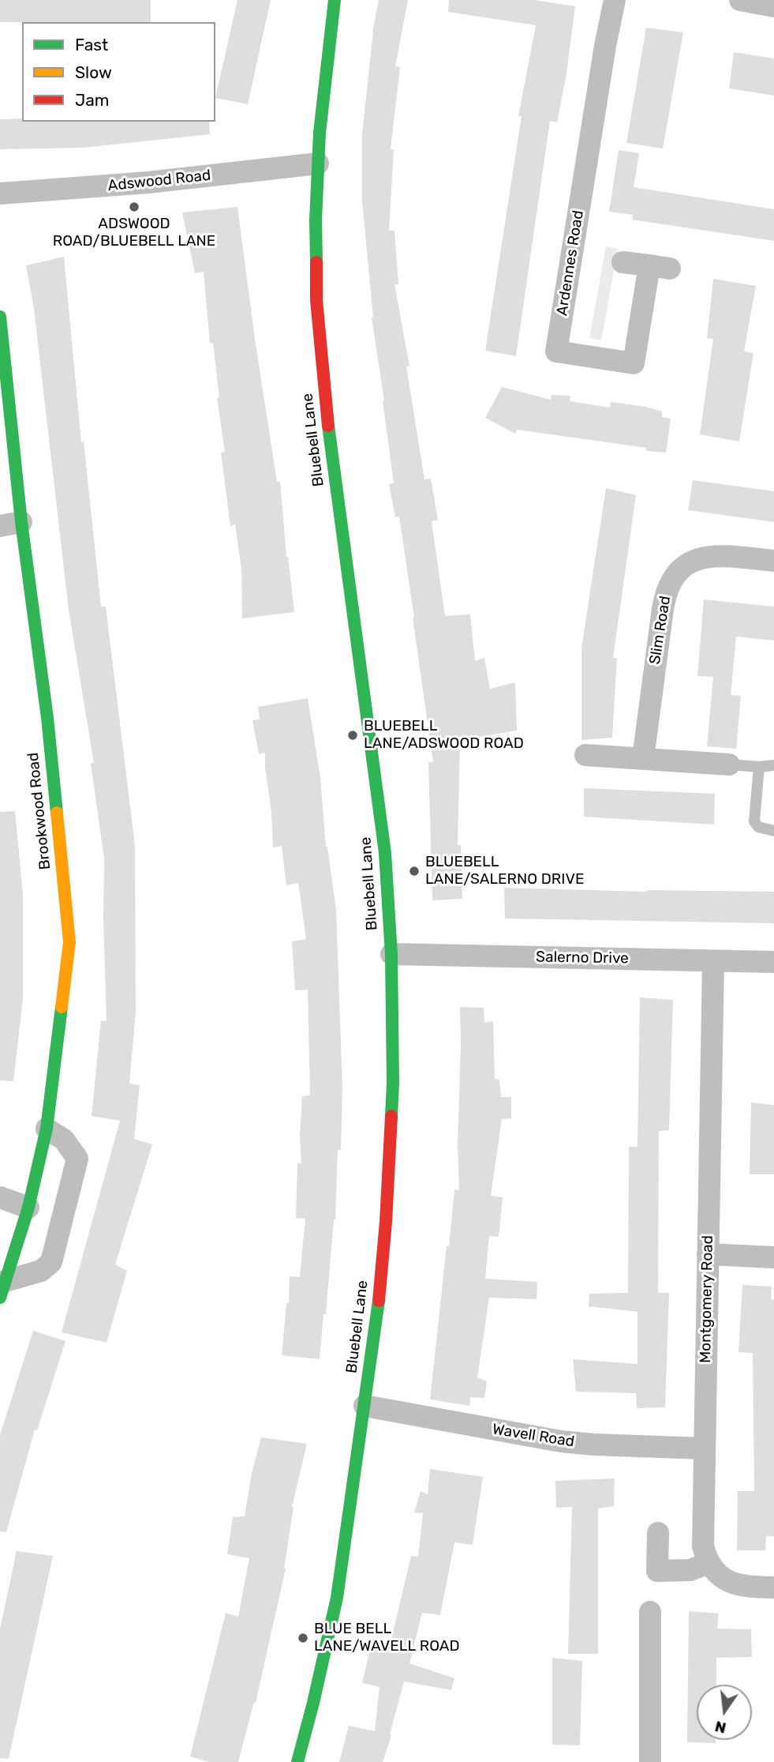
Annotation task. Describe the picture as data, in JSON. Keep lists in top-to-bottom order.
{
  "streets": {
    "street": [
      "Adswood Road",
      "Ardennes Road",
      "Bluebell Lane",
      "Slim Road",
      "Brookwood Road",
      "Salerno Drive",
      "Montgomery Road",
      "Wavell Road"
    ]
  },
  "crossings": [
    ["Adswood Road", "Bluebell Lane"],
    ["Bluebell Lane", "Salerno Drive"],
    ["Bluebell Lane", "Wavell Road"],
    ["Salerno Drive", "Montgomery Road"],
    ["Montgomery Road", "Wavell Road"]
  ],
  "places": [
    "ADSWOOD ROAD/BLUEBELL LANE",
    "BLUEBELL LANE/ADSWOOD ROAD",
    "BLUEBELL LANE/SALERNO DRIVE",
    "BLUE BELL LANE/WAVELL ROAD"
  ],
  "legend": ["Fast", "Slow", "Jam"],
  "north": "bottom"
}
